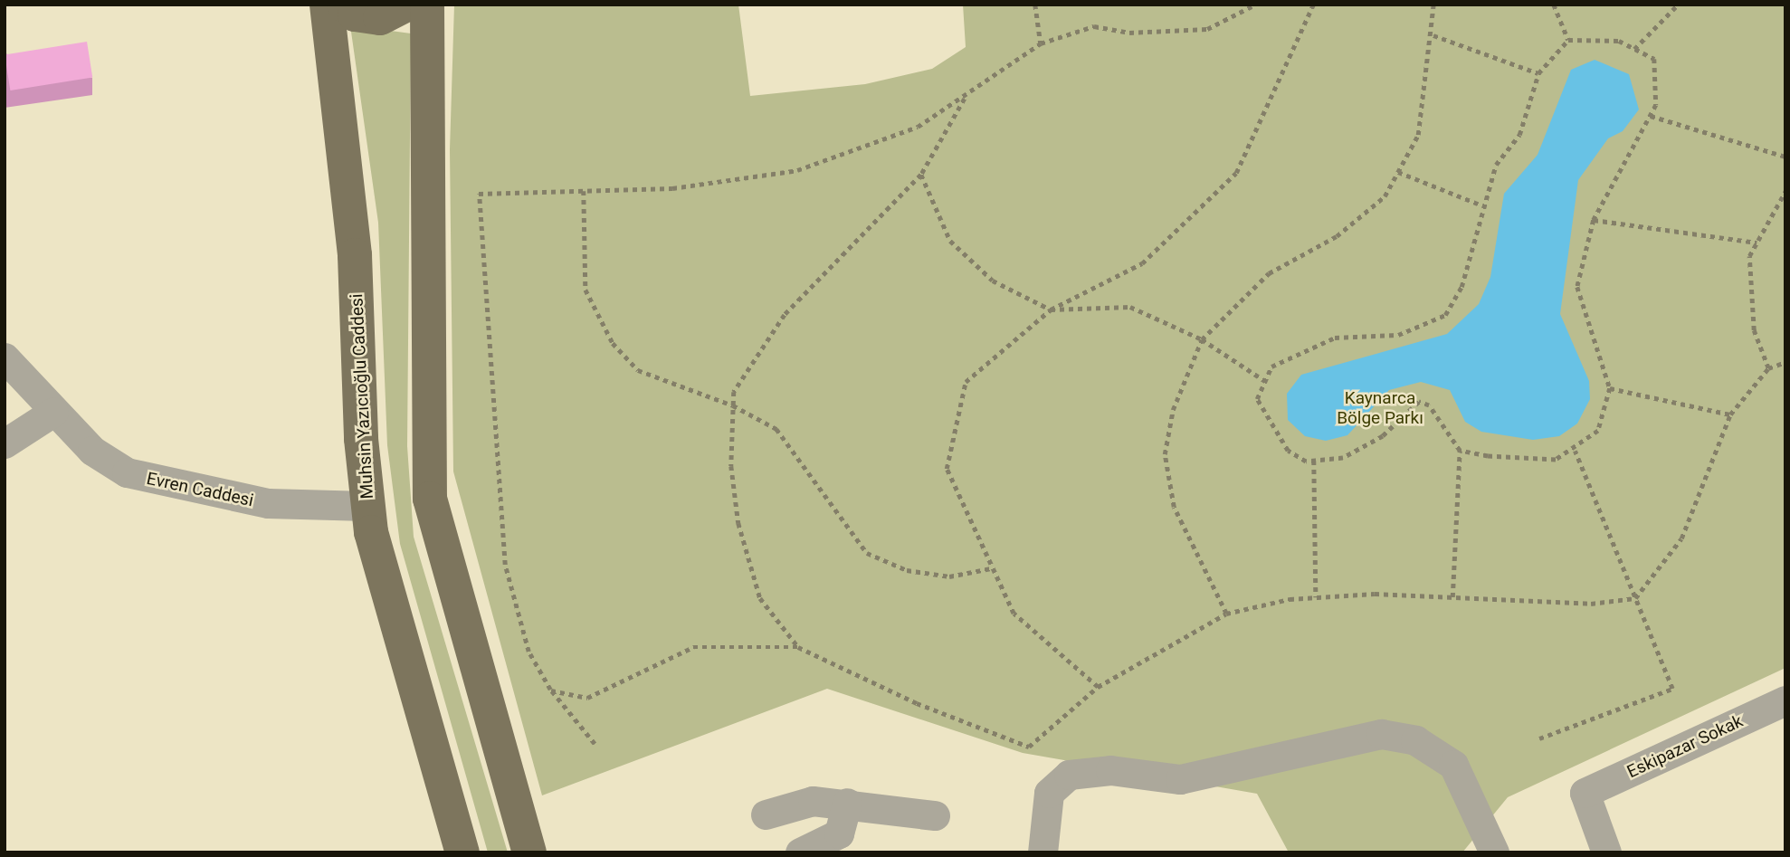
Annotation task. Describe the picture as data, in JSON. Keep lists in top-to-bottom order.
{
  "streets": {
    "main road": ["Muhsin Yazıcıoğlu Caddesi"],
    "street": ["Evren Caddesi", "Eskipazar Sokak"]
  },
  "crossings": [
    ["Muhsin Yazıcıoğlu Caddesi", "Evren Caddesi"]
  ],
  "parks": ["Kaynarca Bölge Parkı"]
}
